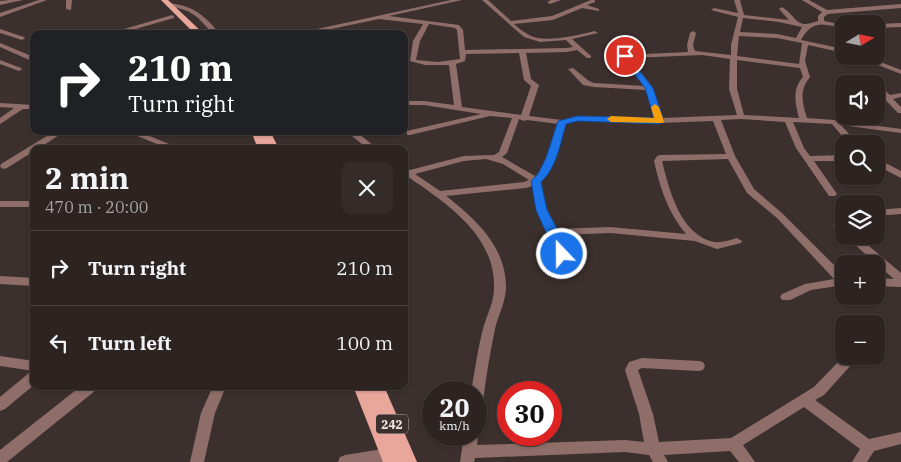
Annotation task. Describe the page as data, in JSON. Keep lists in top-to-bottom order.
{
  "streets": {
    "main road": ["242"]
  },
  "north": "right",
  "page": {
    "map_buttons": ["+", "−"],
    "turn": ["210 m", "Turn right"],
    "heading": ["2 min", "470 m · 20:00"],
    "list": [
      {
        "name": "Turn right",
        "value": "210 m"
      },
      {
        "name": "Turn left",
        "value": "100 m"
      }
    ],
    "speed": "20 km/h",
    "limit": "30"
  }
}
